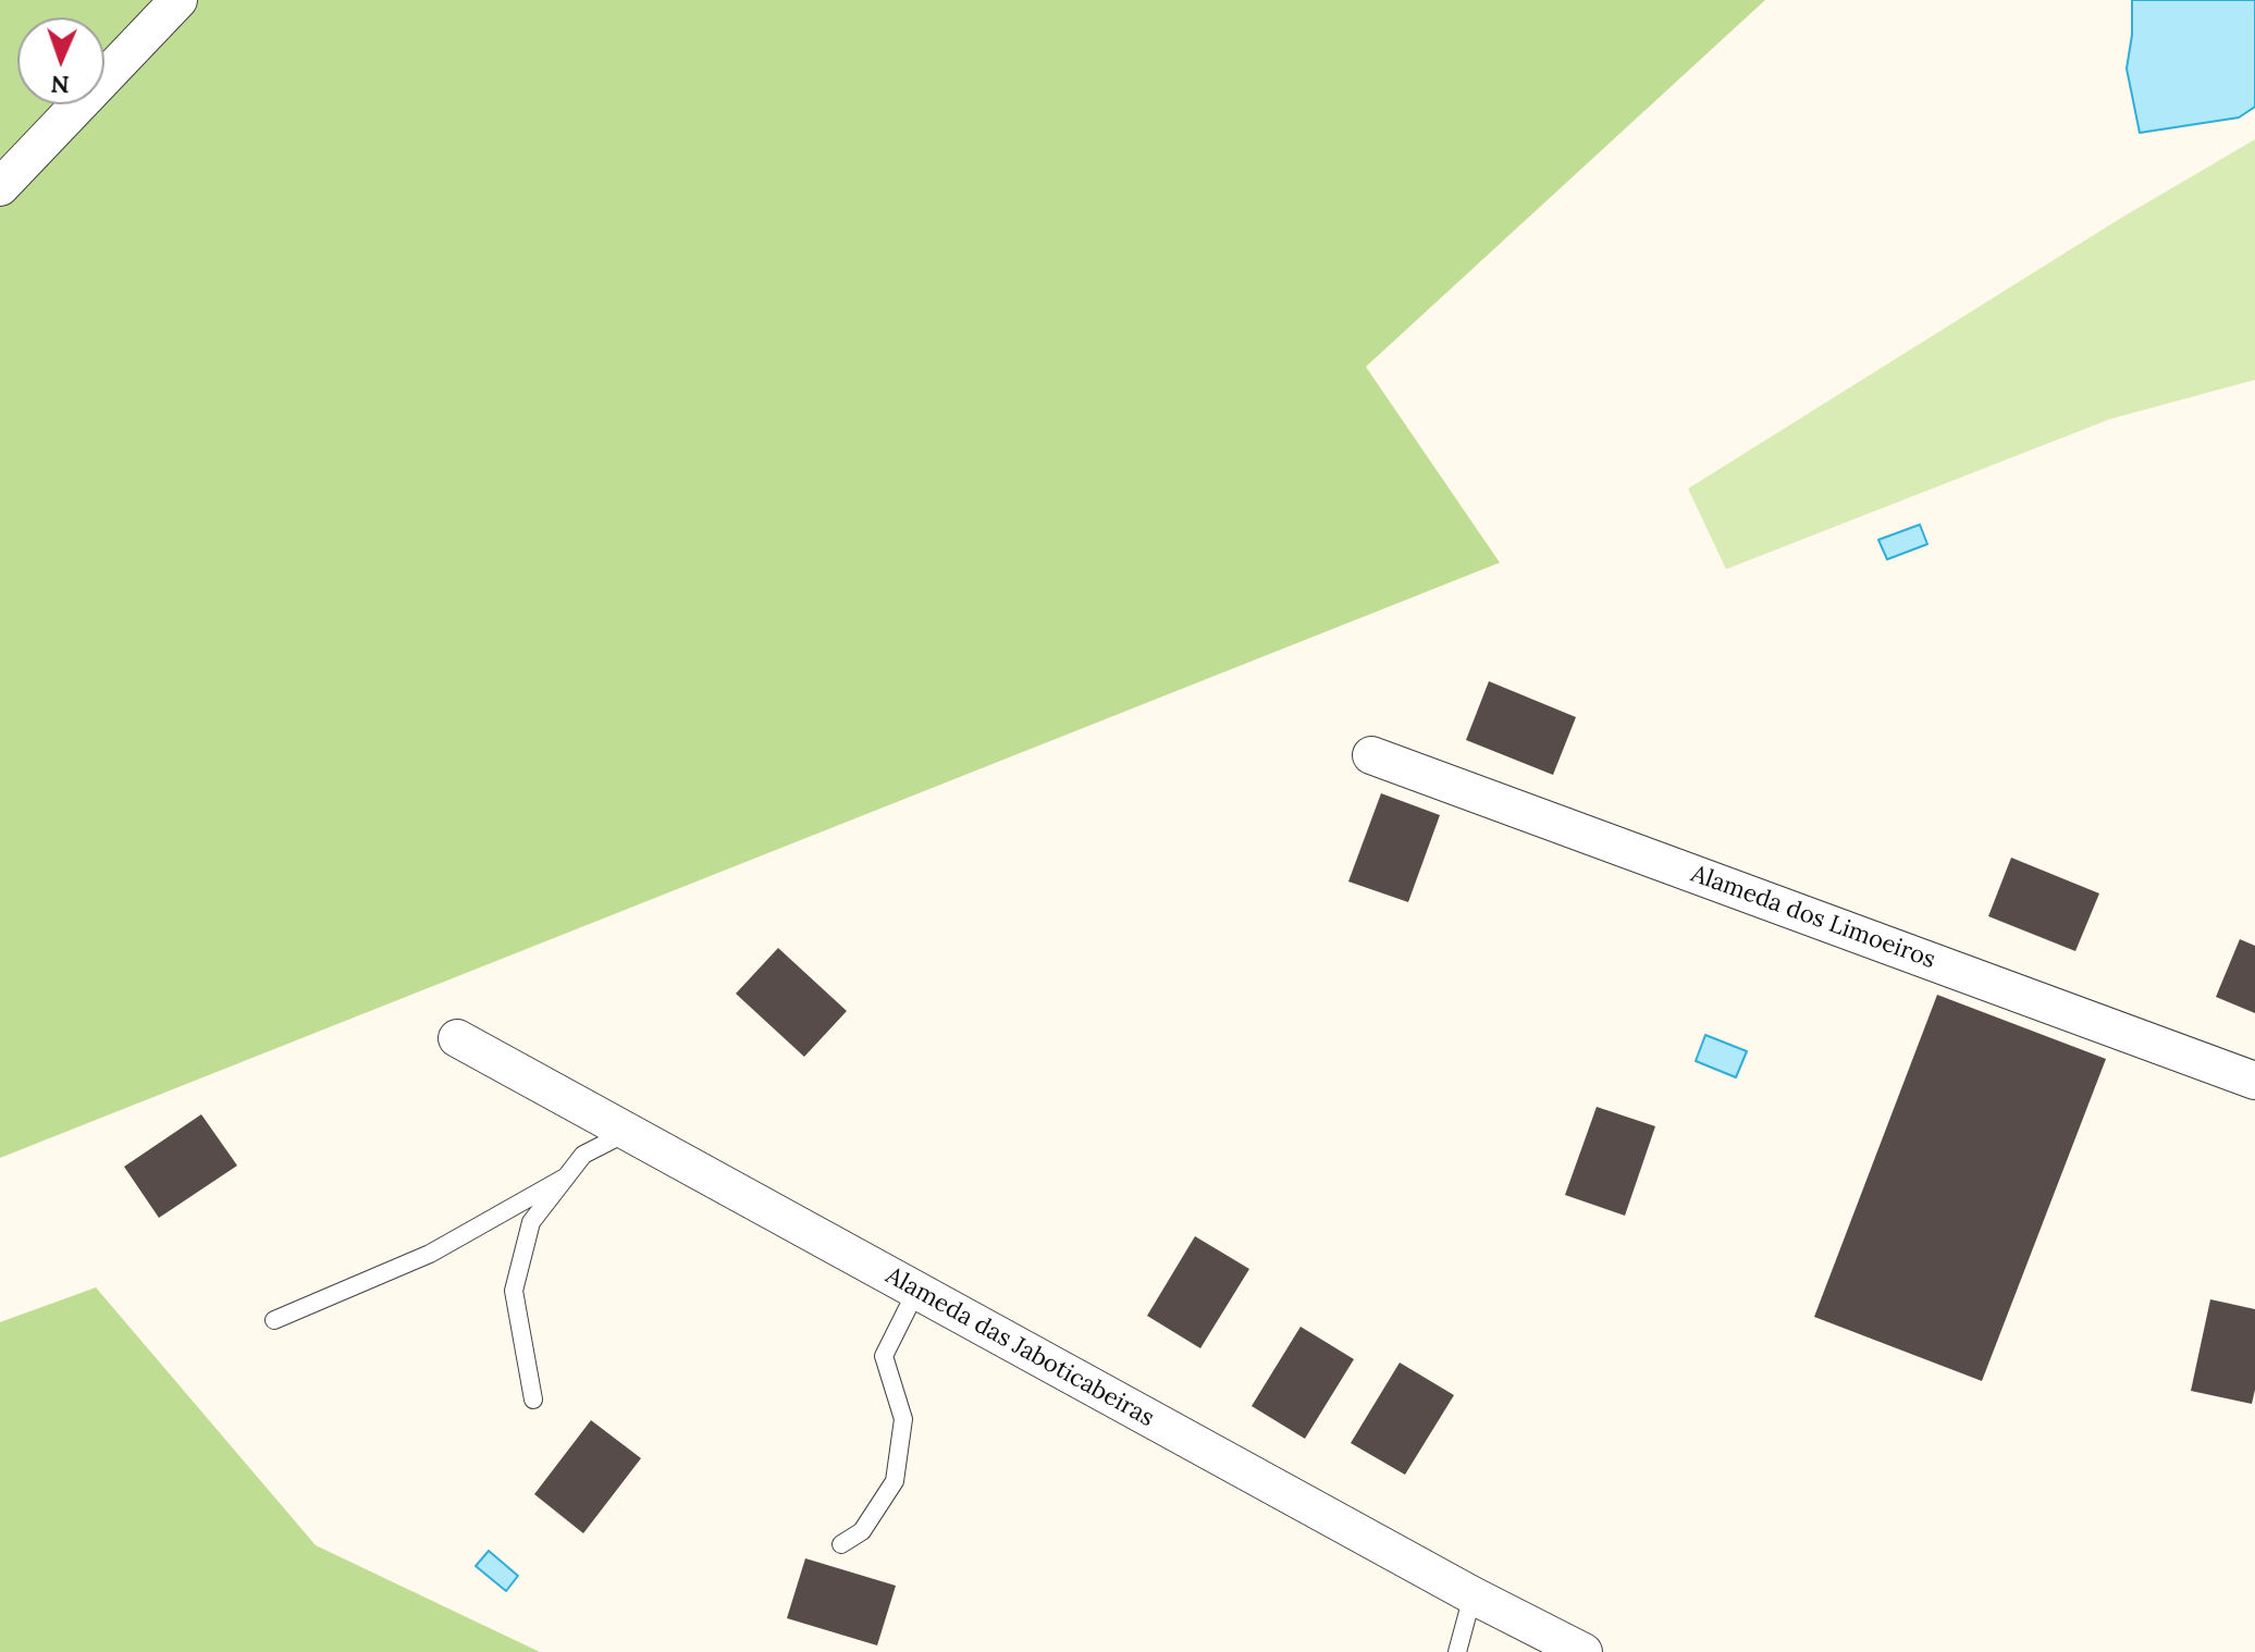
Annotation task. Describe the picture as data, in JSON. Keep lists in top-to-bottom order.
{
  "streets": {
    "street": ["Alameda dos Limoeiros", "Alameda das Jaboticabeiras"]
  },
  "north": "bottom"
}
